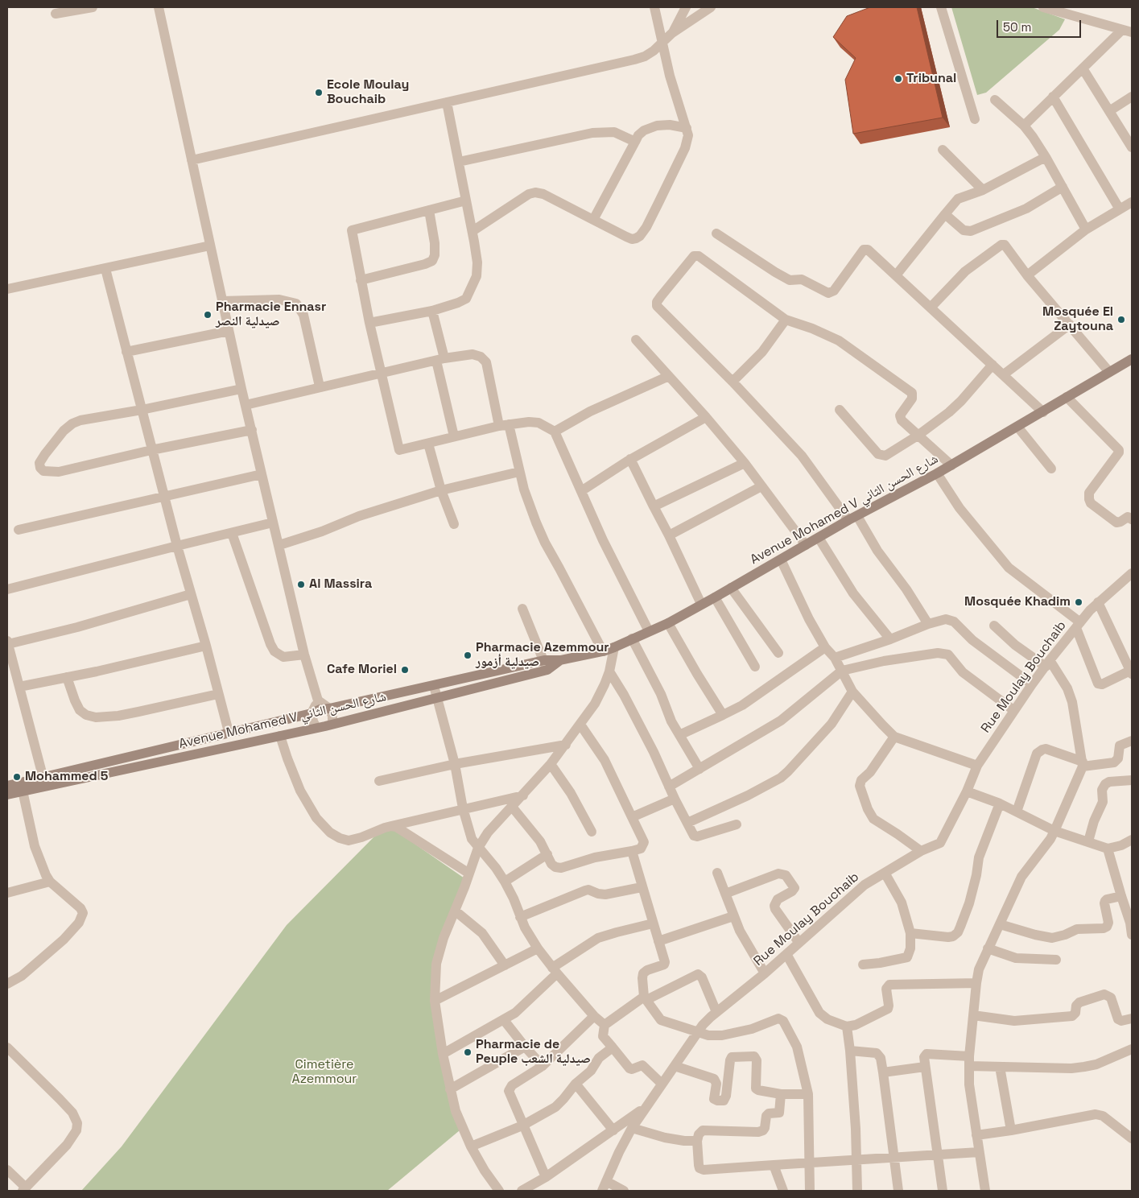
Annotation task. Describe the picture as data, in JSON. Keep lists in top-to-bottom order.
{
  "streets": {
    "main road": ["Avenue Mohamed V شارع الحسن الثاني"],
    "street": ["Rue Moulay Bouchaib"]
  },
  "parks": ["Cimetière Azemmour"],
  "places": [
    "Tribunal",
    "Ecole Moulay Bouchaib",
    "Pharmacie Ennasr صيدلية النصر",
    "Mosquée El Zaytouna",
    "Al Massira",
    "Mosquée Khadim",
    "Pharmacie Azemmour صيدلية أزمور",
    "Cafe Moriel",
    "Mohammed 5",
    "Pharmacie de Peuple صيدلية الشعب"
  ],
  "scale_bar": "50 m"
}
